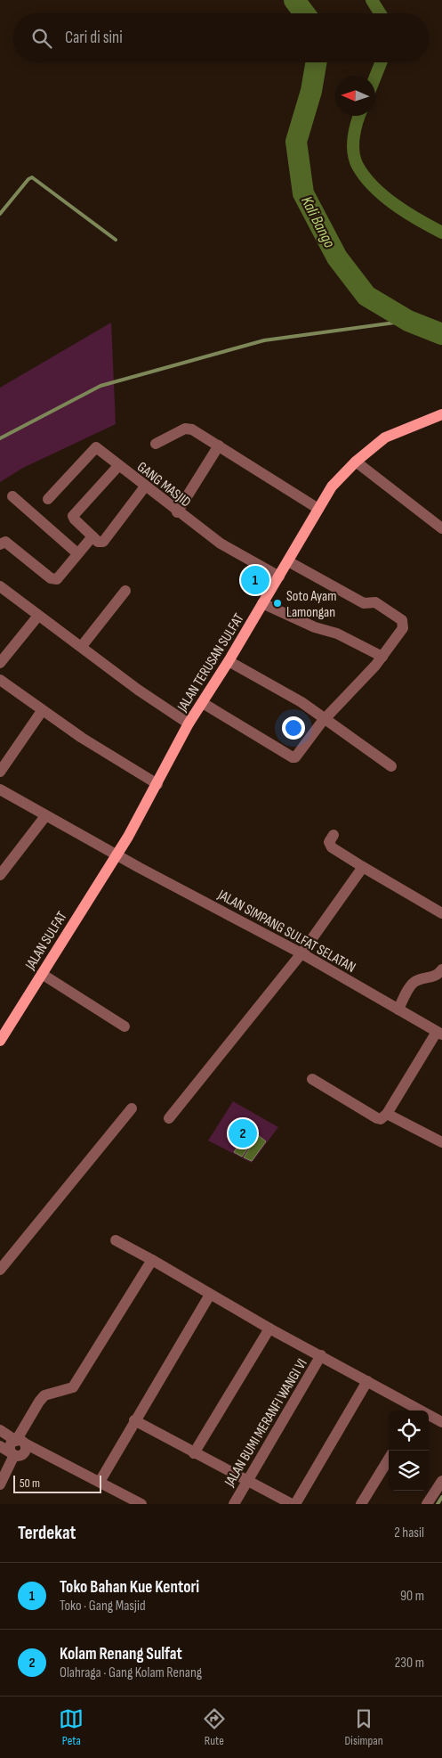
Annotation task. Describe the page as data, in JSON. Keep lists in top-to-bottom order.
{
  "streets": {
    "main road": ["JALAN TERUSAN SULFAT", "JALAN SULFAT"],
    "street": ["GANG MASJID", "JALAN SIMPANG SULFAT SELATAN", "JALAN BUMI MERANFI WANGI VI"]
  },
  "crossings": [
    ["GANG MASJID", "JALAN TERUSAN SULFAT"],
    ["JALAN TERUSAN SULFAT", "JALAN SIMPANG SULFAT SELATAN"],
    ["JALAN TERUSAN SULFAT", "JALAN SULFAT"],
    ["JALAN SIMPANG SULFAT SELATAN", "JALAN SULFAT"]
  ],
  "water": ["Kali Bango"],
  "places": ["Soto Ayam Lamongan"],
  "scale_bar": "50 m",
  "north": "left",
  "page": {
    "search": "Cari di sini",
    "pins": ["1", "2"],
    "scale": "50 m",
    "heading": ["Terdekat", "2 hasil"],
    "list": [
      {
        "mark": "1",
        "name": "Toko Bahan Kue Kentori",
        "note": "Toko · Gang Masjid",
        "value": "90 m"
      },
      {
        "mark": "2",
        "name": "Kolam Renang Sulfat",
        "note": "Olahraga · Gang Kolam Renang",
        "value": "230 m"
      }
    ],
    "nav": ["Peta", "Rute", "Disimpan"]
  }
}
